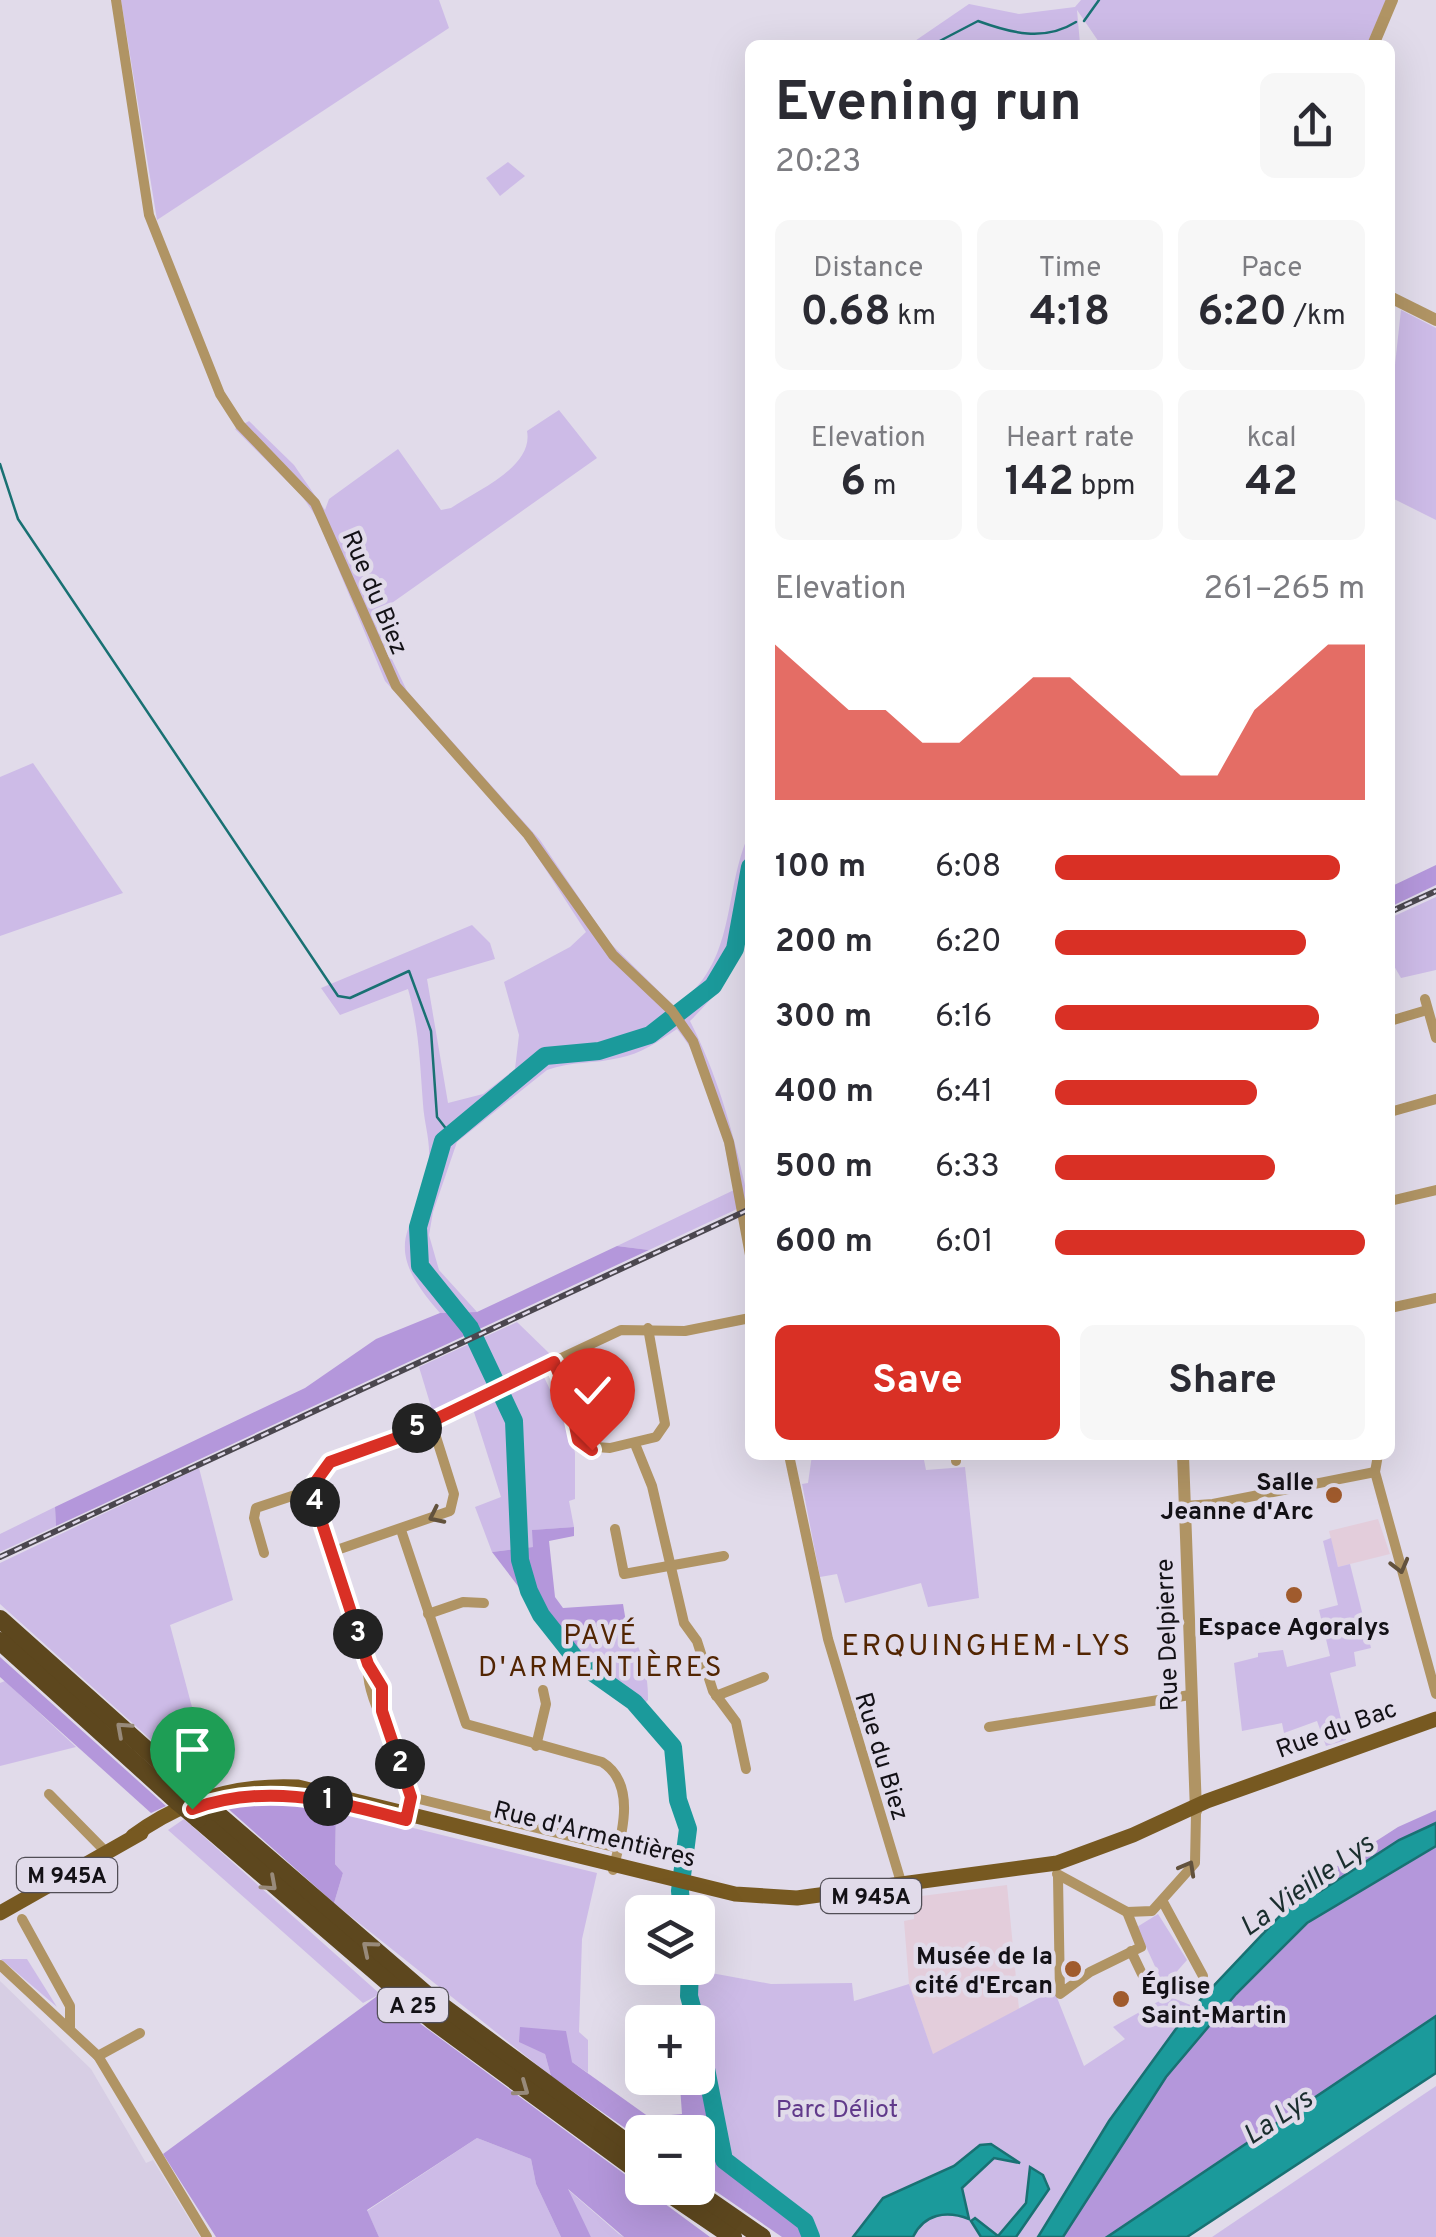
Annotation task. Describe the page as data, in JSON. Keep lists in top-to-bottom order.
{
  "streets": {
    "highway": ["A 25"],
    "main road": ["Rue du Bac", "Rue d'Armentières", "M 945A"],
    "street": ["Rue du Biez", "Rue Delpierre"]
  },
  "crossings": [
    ["Rue du Biez", "Rue d'Armentières"],
    ["Rue Delpierre", "Rue du Bac"],
    ["Rue Delpierre", "M 945A"],
    ["Rue du Bac", "M 945A"],
    ["Rue d'Armentières", "M 945A"]
  ],
  "districts": ["PAVÉ D'ARMENTIÈRES", "ERQUINGHEM-LYS"],
  "water": ["La Vieille Lys", "La Lys"],
  "parks": ["Parc Déliot"],
  "places": [
    "Salle Jeanne d'Arc",
    "Espace Agoralys",
    "Musée de la cité d'Ercan",
    "Église Saint-Martin"
  ],
  "page": {
    "heading": ["Evening run", "20:23"],
    "stats": [
      ["Distance", "0.68 km"],
      ["Time", "4:18"],
      ["Pace", "6:20 /km"],
      ["Elevation", "6 m"],
      ["Heart rate", "142 bpm"],
      ["kcal", "42"]
    ],
    "chart": ["Elevation", "261–265 m"],
    "list": [
      {
        "name": "100 m",
        "note": "6:08"
      },
      {
        "name": "200 m",
        "note": "6:20"
      },
      {
        "name": "300 m",
        "note": "6:16"
      },
      {
        "name": "400 m",
        "note": "6:41"
      },
      {
        "name": "500 m",
        "note": "6:33"
      },
      {
        "name": "600 m",
        "note": "6:01"
      }
    ],
    "buttons": ["Save", "Share"],
    "pins": [
      "5",
      "4",
      "3",
      "2",
      "1"
    ],
    "map_buttons": ["+", "−"]
  }
}
